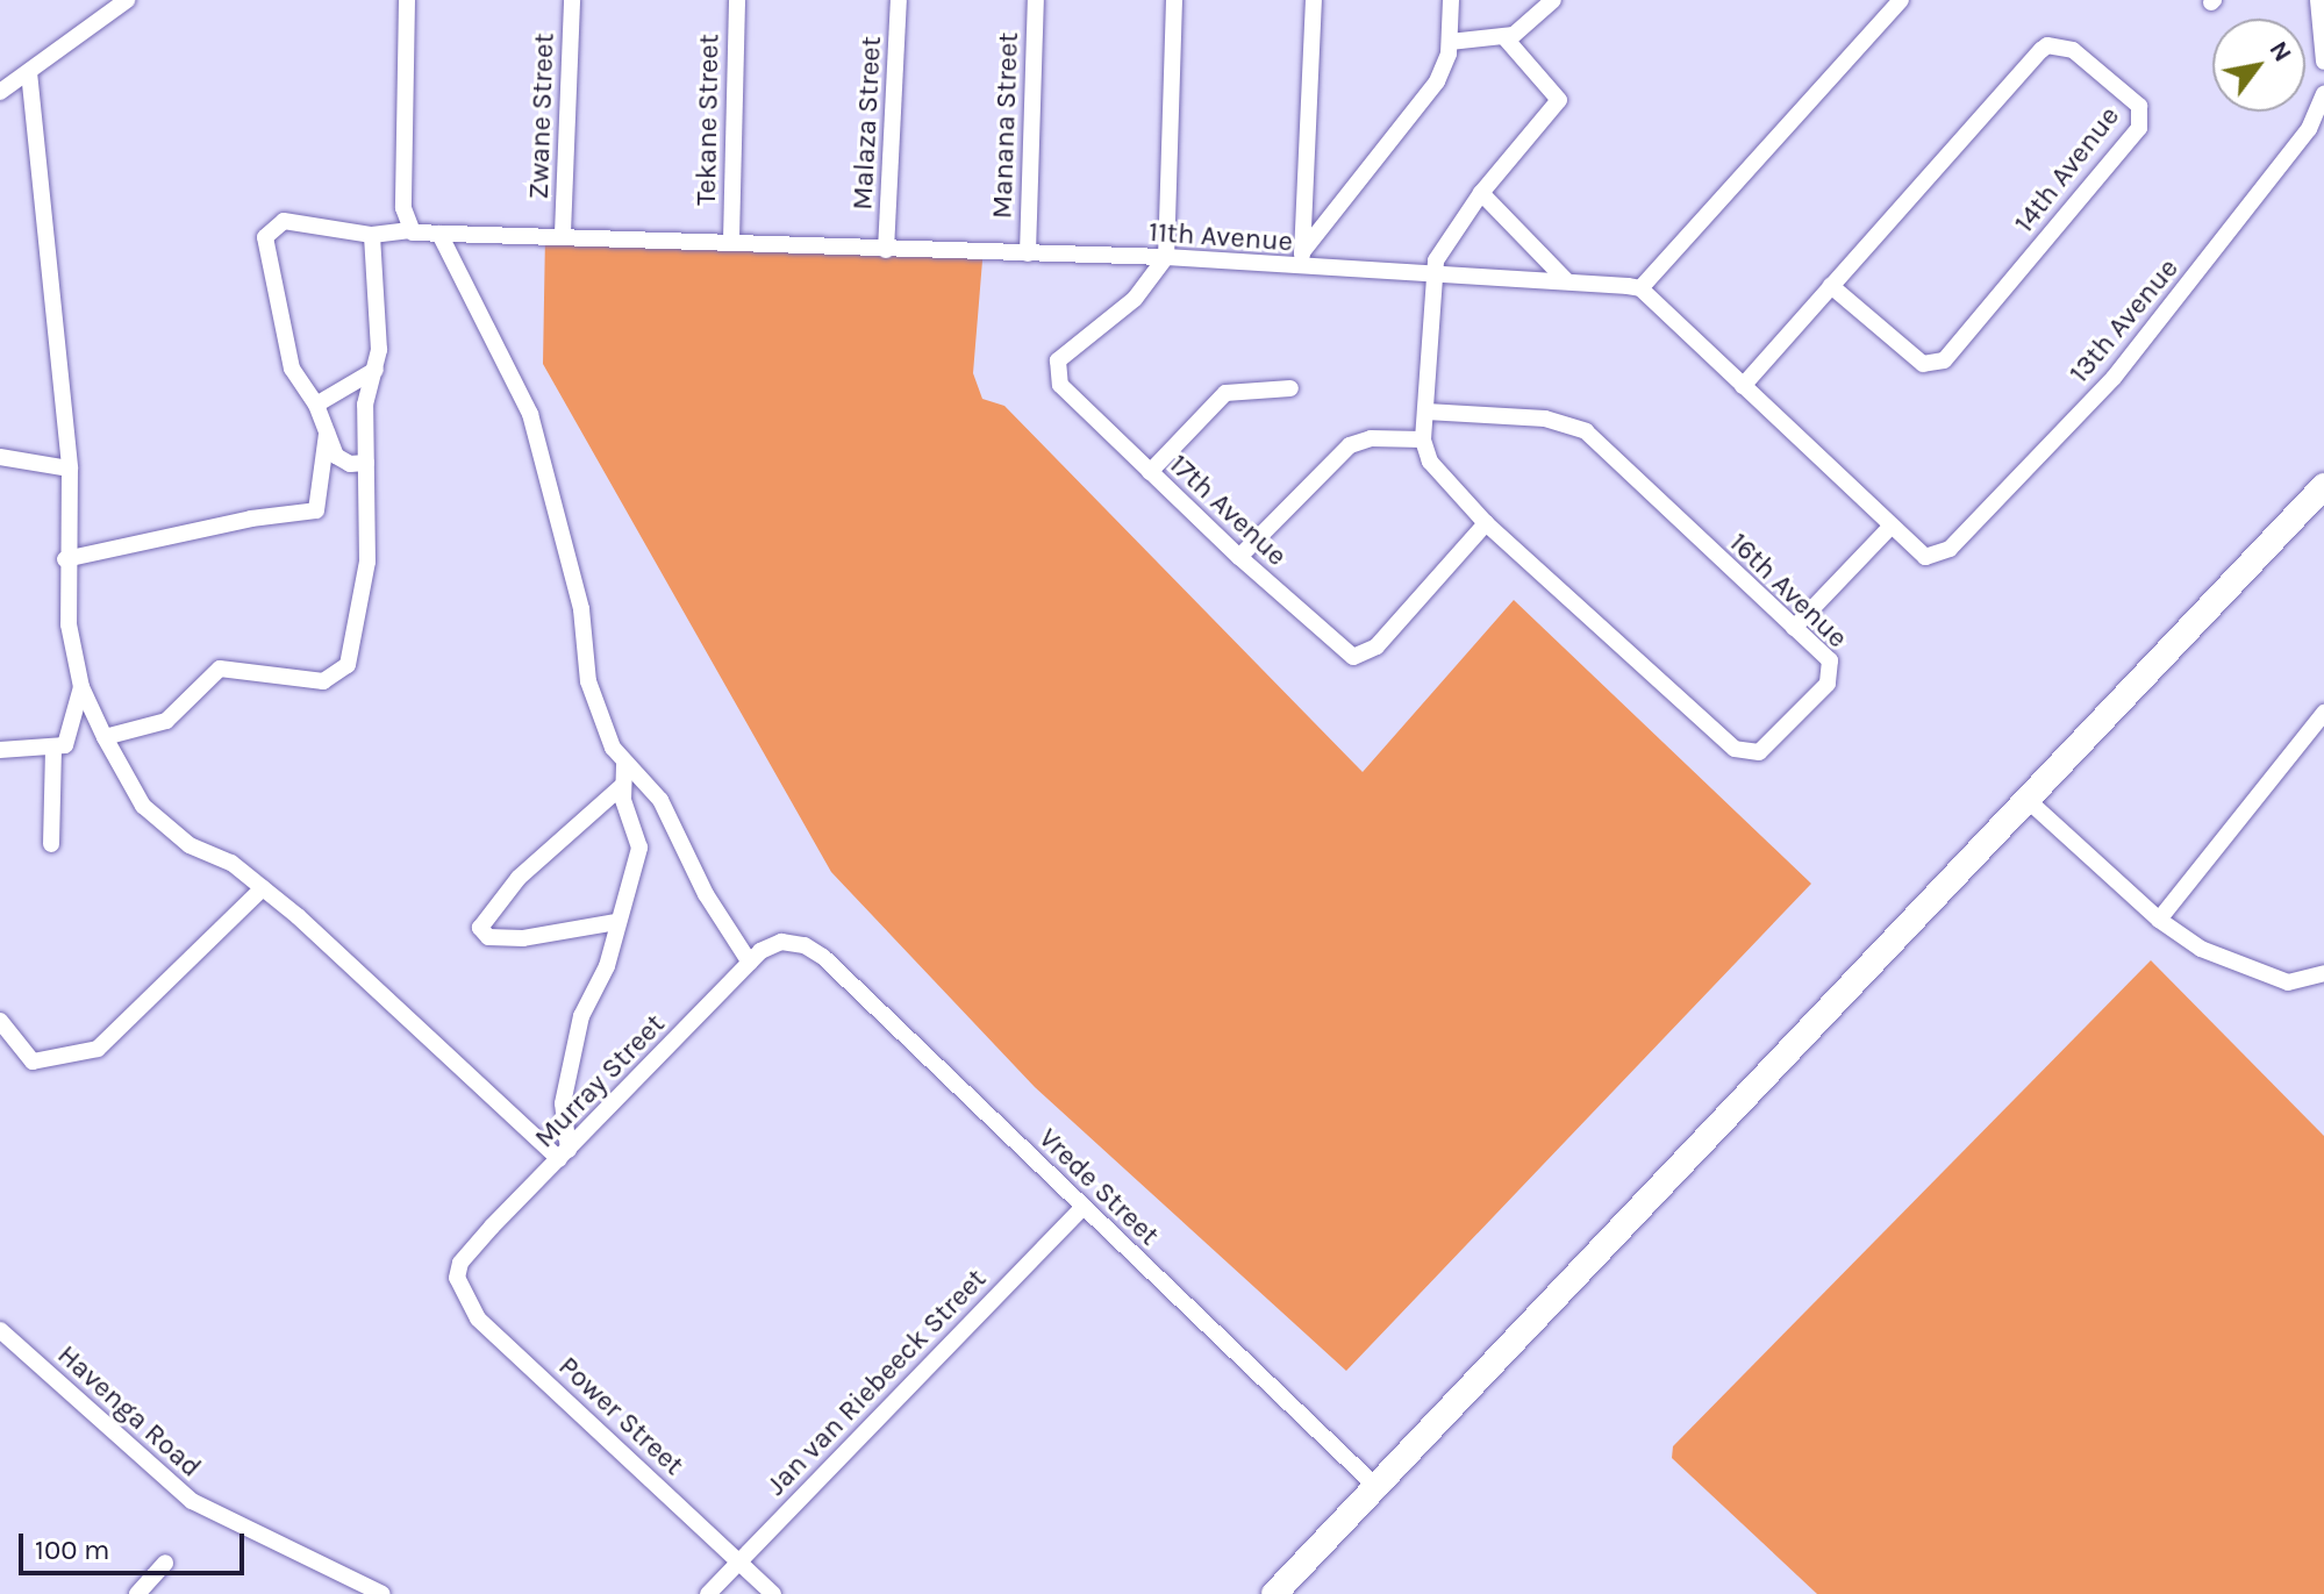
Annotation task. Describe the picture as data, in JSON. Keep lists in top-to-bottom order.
{
  "streets": {
    "street": [
      "Zwane Street",
      "Tekane Street",
      "Malaza Street",
      "Manana Street",
      "14th Avenue",
      "11th Avenue",
      "13th Avenue",
      "17th Avenue",
      "16th Avenue",
      "Murray Street",
      "Vrede Street",
      "Jan van Riebeeck Street",
      "Havenga Road",
      "Power Street"
    ]
  },
  "crossings": [
    ["Zwane Street", "11th Avenue"],
    ["Tekane Street", "11th Avenue"],
    ["Malaza Street", "11th Avenue"],
    ["Manana Street", "11th Avenue"],
    ["11th Avenue", "17th Avenue"],
    ["17th Avenue", "16th Avenue"],
    ["Murray Street", "Vrede Street"],
    ["Murray Street", "Power Street"],
    ["Vrede Street", "Jan van Riebeeck Street"],
    ["Jan van Riebeeck Street", "Power Street"]
  ],
  "scale_bar": "100 m",
  "north": "top right"
}
